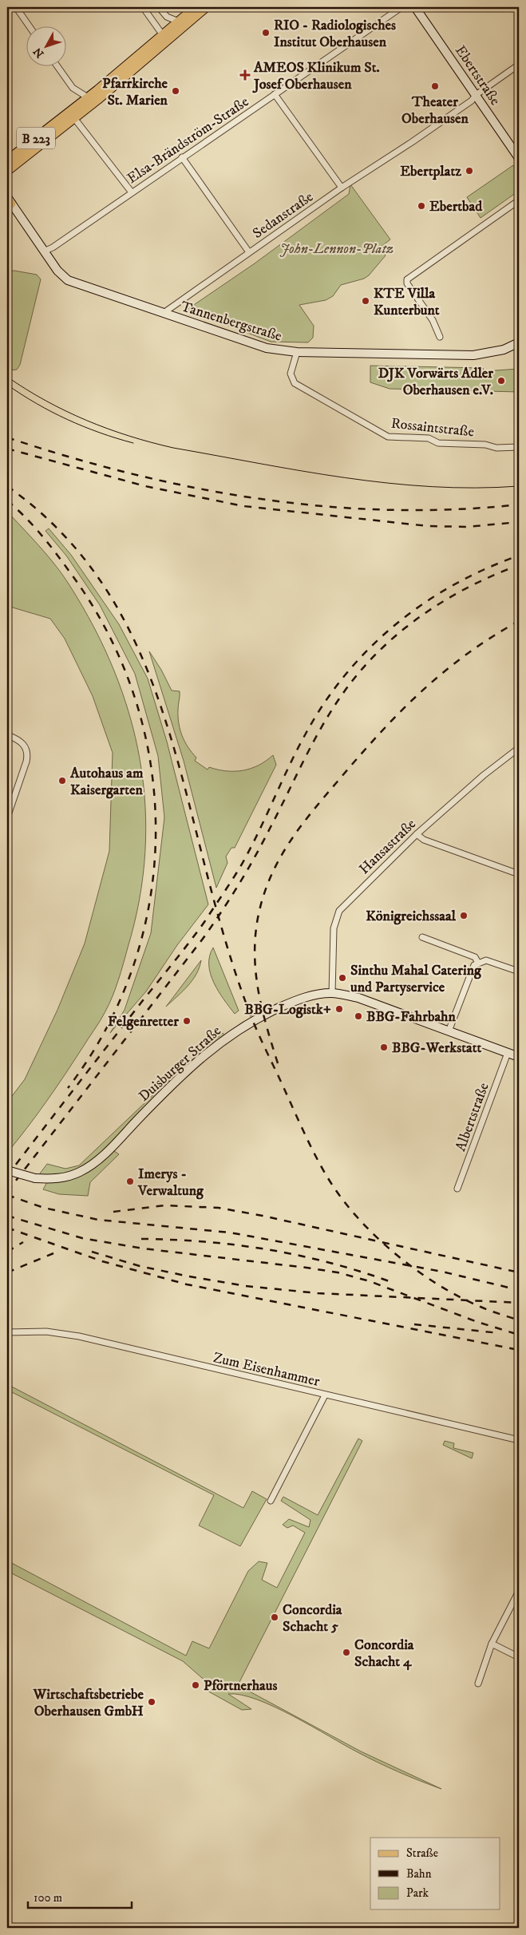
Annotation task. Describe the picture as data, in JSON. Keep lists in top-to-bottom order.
{
  "streets": {
    "main road": ["B 223"],
    "street": [
      "Ebertstraße",
      "Elsa-Brändström-Straße",
      "Sedanstraße",
      "Tannenbergstraße",
      "Rossaintstraße",
      "Hansastraße",
      "Duisburger Straße",
      "Albertstraße",
      "Zum Eisenhammer"
    ]
  },
  "crossings": [
    ["Ebertstraße", "Sedanstraße"],
    ["Elsa-Brändström-Straße", "Tannenbergstraße"],
    ["Sedanstraße", "Tannenbergstraße"],
    ["Tannenbergstraße", "Rossaintstraße"],
    ["Hansastraße", "Duisburger Straße"],
    ["Duisburger Straße", "Albertstraße"]
  ],
  "parks": ["John-Lennon-Platz"],
  "places": {
    "other": [
      "RIO - Radiologisches Institut Oberhausen",
      "Theater Oberhausen",
      "Pfarrkirche St. Marien",
      "Ebertplatz",
      "Ebertbad",
      "KTE Villa Kunterbunt",
      "DJK Vorwärts Adler Oberhausen e.V.",
      "Autohaus am Kaisergarten",
      "Königreichssaal",
      "Sinthu Mahal Catering und Partyservice",
      "BBG-Logistk+",
      "BBG-Fahrbahn",
      "Felgenretter",
      "BBG-Werkstatt",
      "Imerys - Verwaltung",
      "Concordia Schacht 5",
      "Concordia Schacht 4",
      "Pförtnerhaus",
      "Wirtschaftsbetriebe Oberhausen GmbH"
    ],
    "health": ["AMEOS Klinikum St. Josef Oberhausen"]
  },
  "legend": ["Straße", "Bahn", "Park"],
  "scale_bar": "100 m",
  "north": "bottom left"
}
